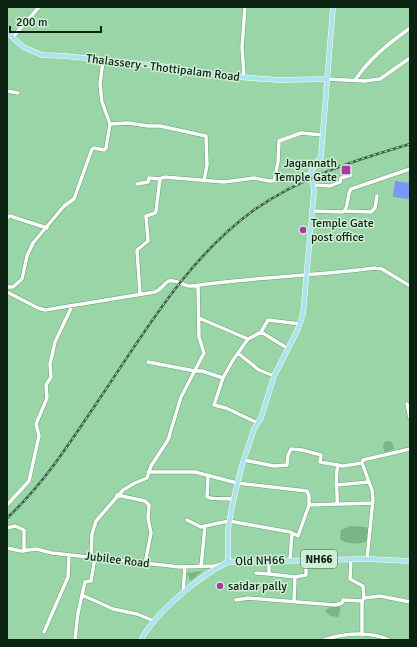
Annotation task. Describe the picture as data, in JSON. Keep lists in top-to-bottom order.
{
  "streets": {
    "main road": ["Thalassery - Thottipalam Road", "NH66", "Old NH66"],
    "street": ["Jubilee Road"]
  },
  "crossings": [
    ["Jubilee Road", "Old NH66"]
  ],
  "places": {
    "transit": ["Jagannath Temple Gate"],
    "other": ["Temple Gate post office", "saidar pally"]
  },
  "scale_bar": "200 m"
}
